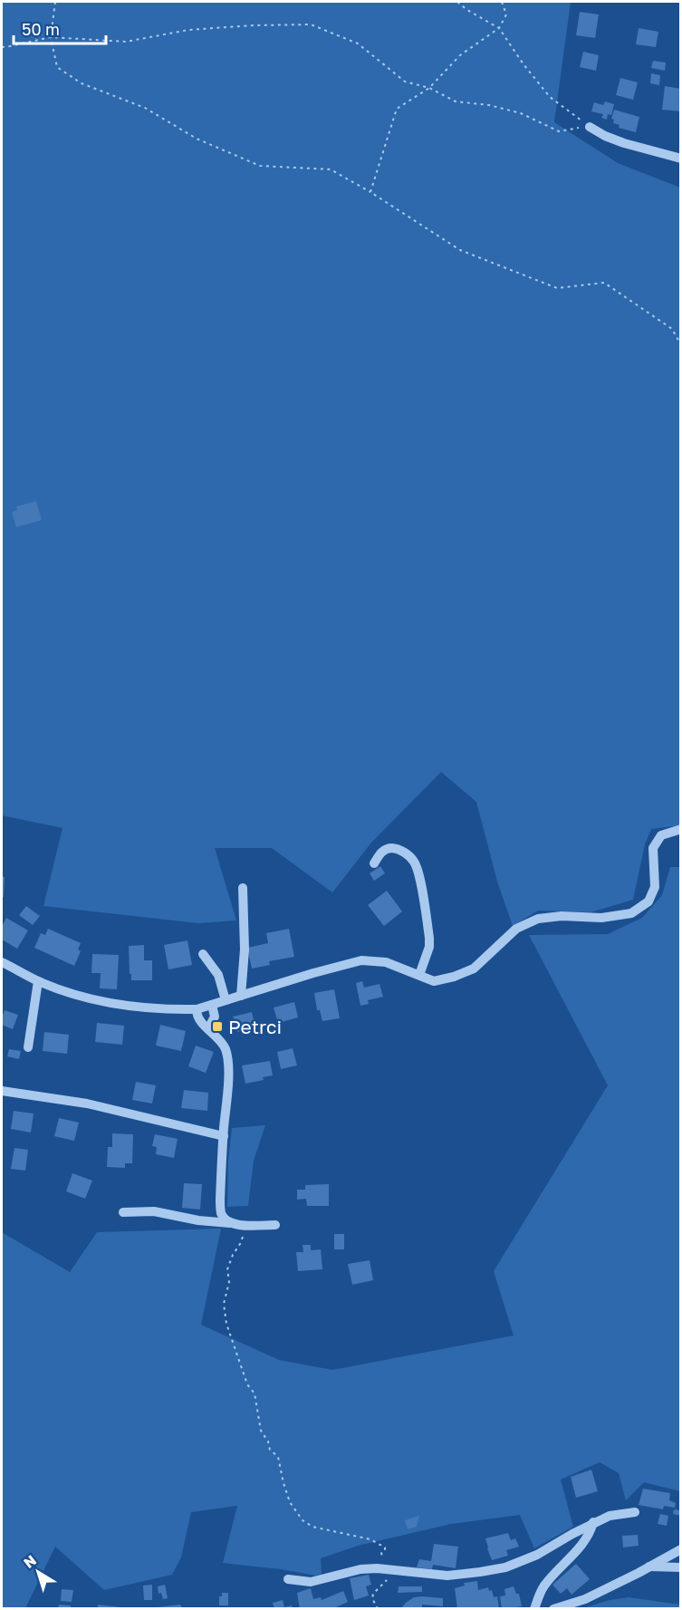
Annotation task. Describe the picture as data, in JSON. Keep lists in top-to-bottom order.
{
  "places": {
    "transit": ["Petrci"]
  },
  "scale_bar": "50 m",
  "north": "top left"
}
